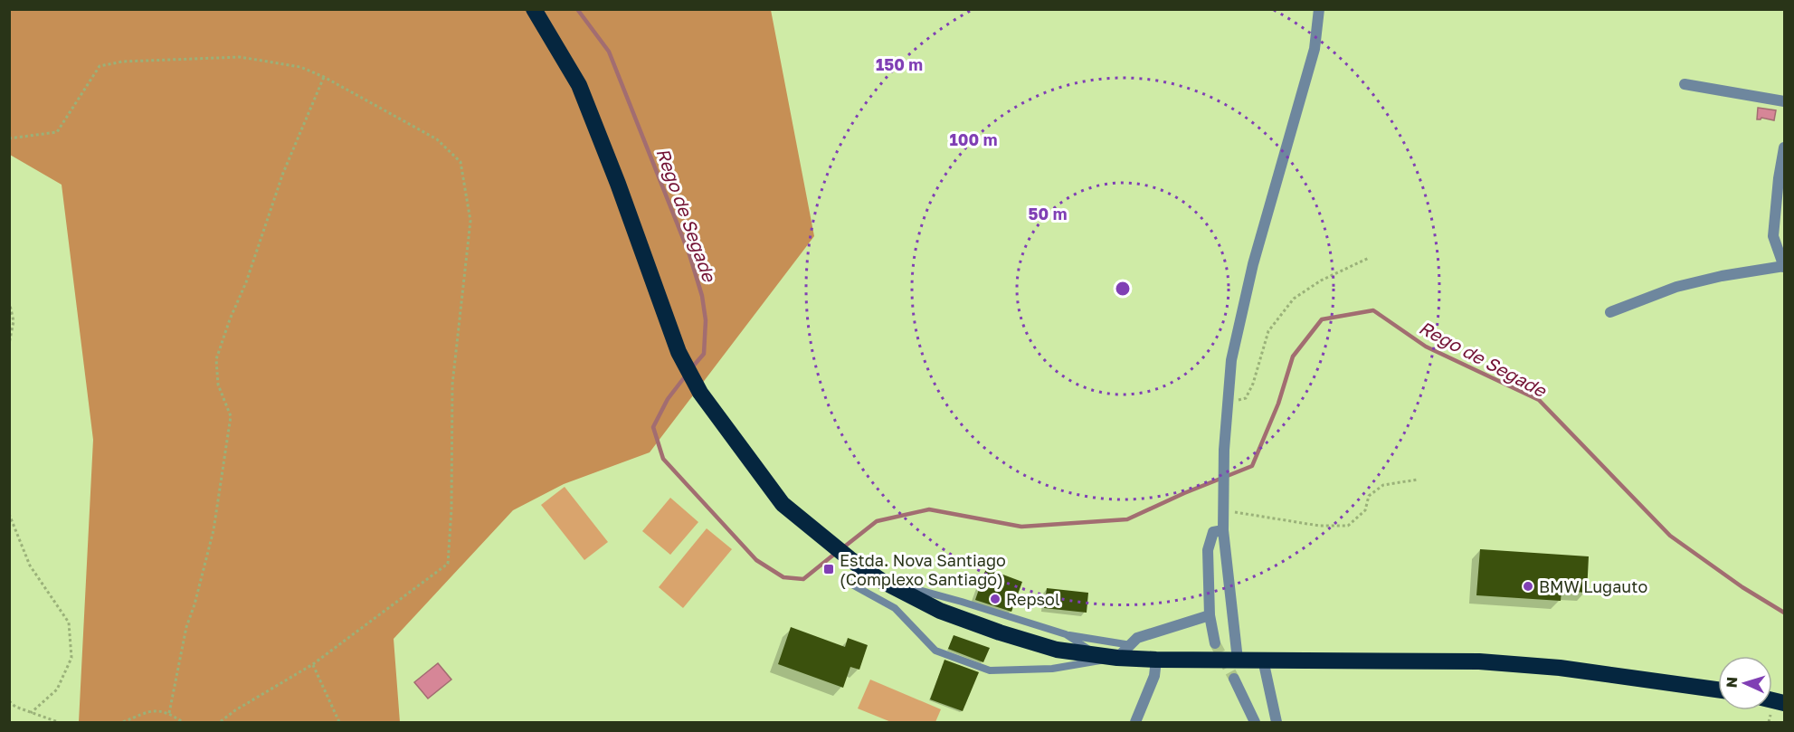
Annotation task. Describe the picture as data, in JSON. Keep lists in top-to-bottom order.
{
  "water": ["Rego de Segade"],
  "places": {
    "transit": ["Estda. Nova Santiago (Complexo Santiago)"],
    "other": ["BMW Lugauto", "Repsol"]
  },
  "north": "left",
  "rings": ["150 m", "100 m", "50 m"]
}
